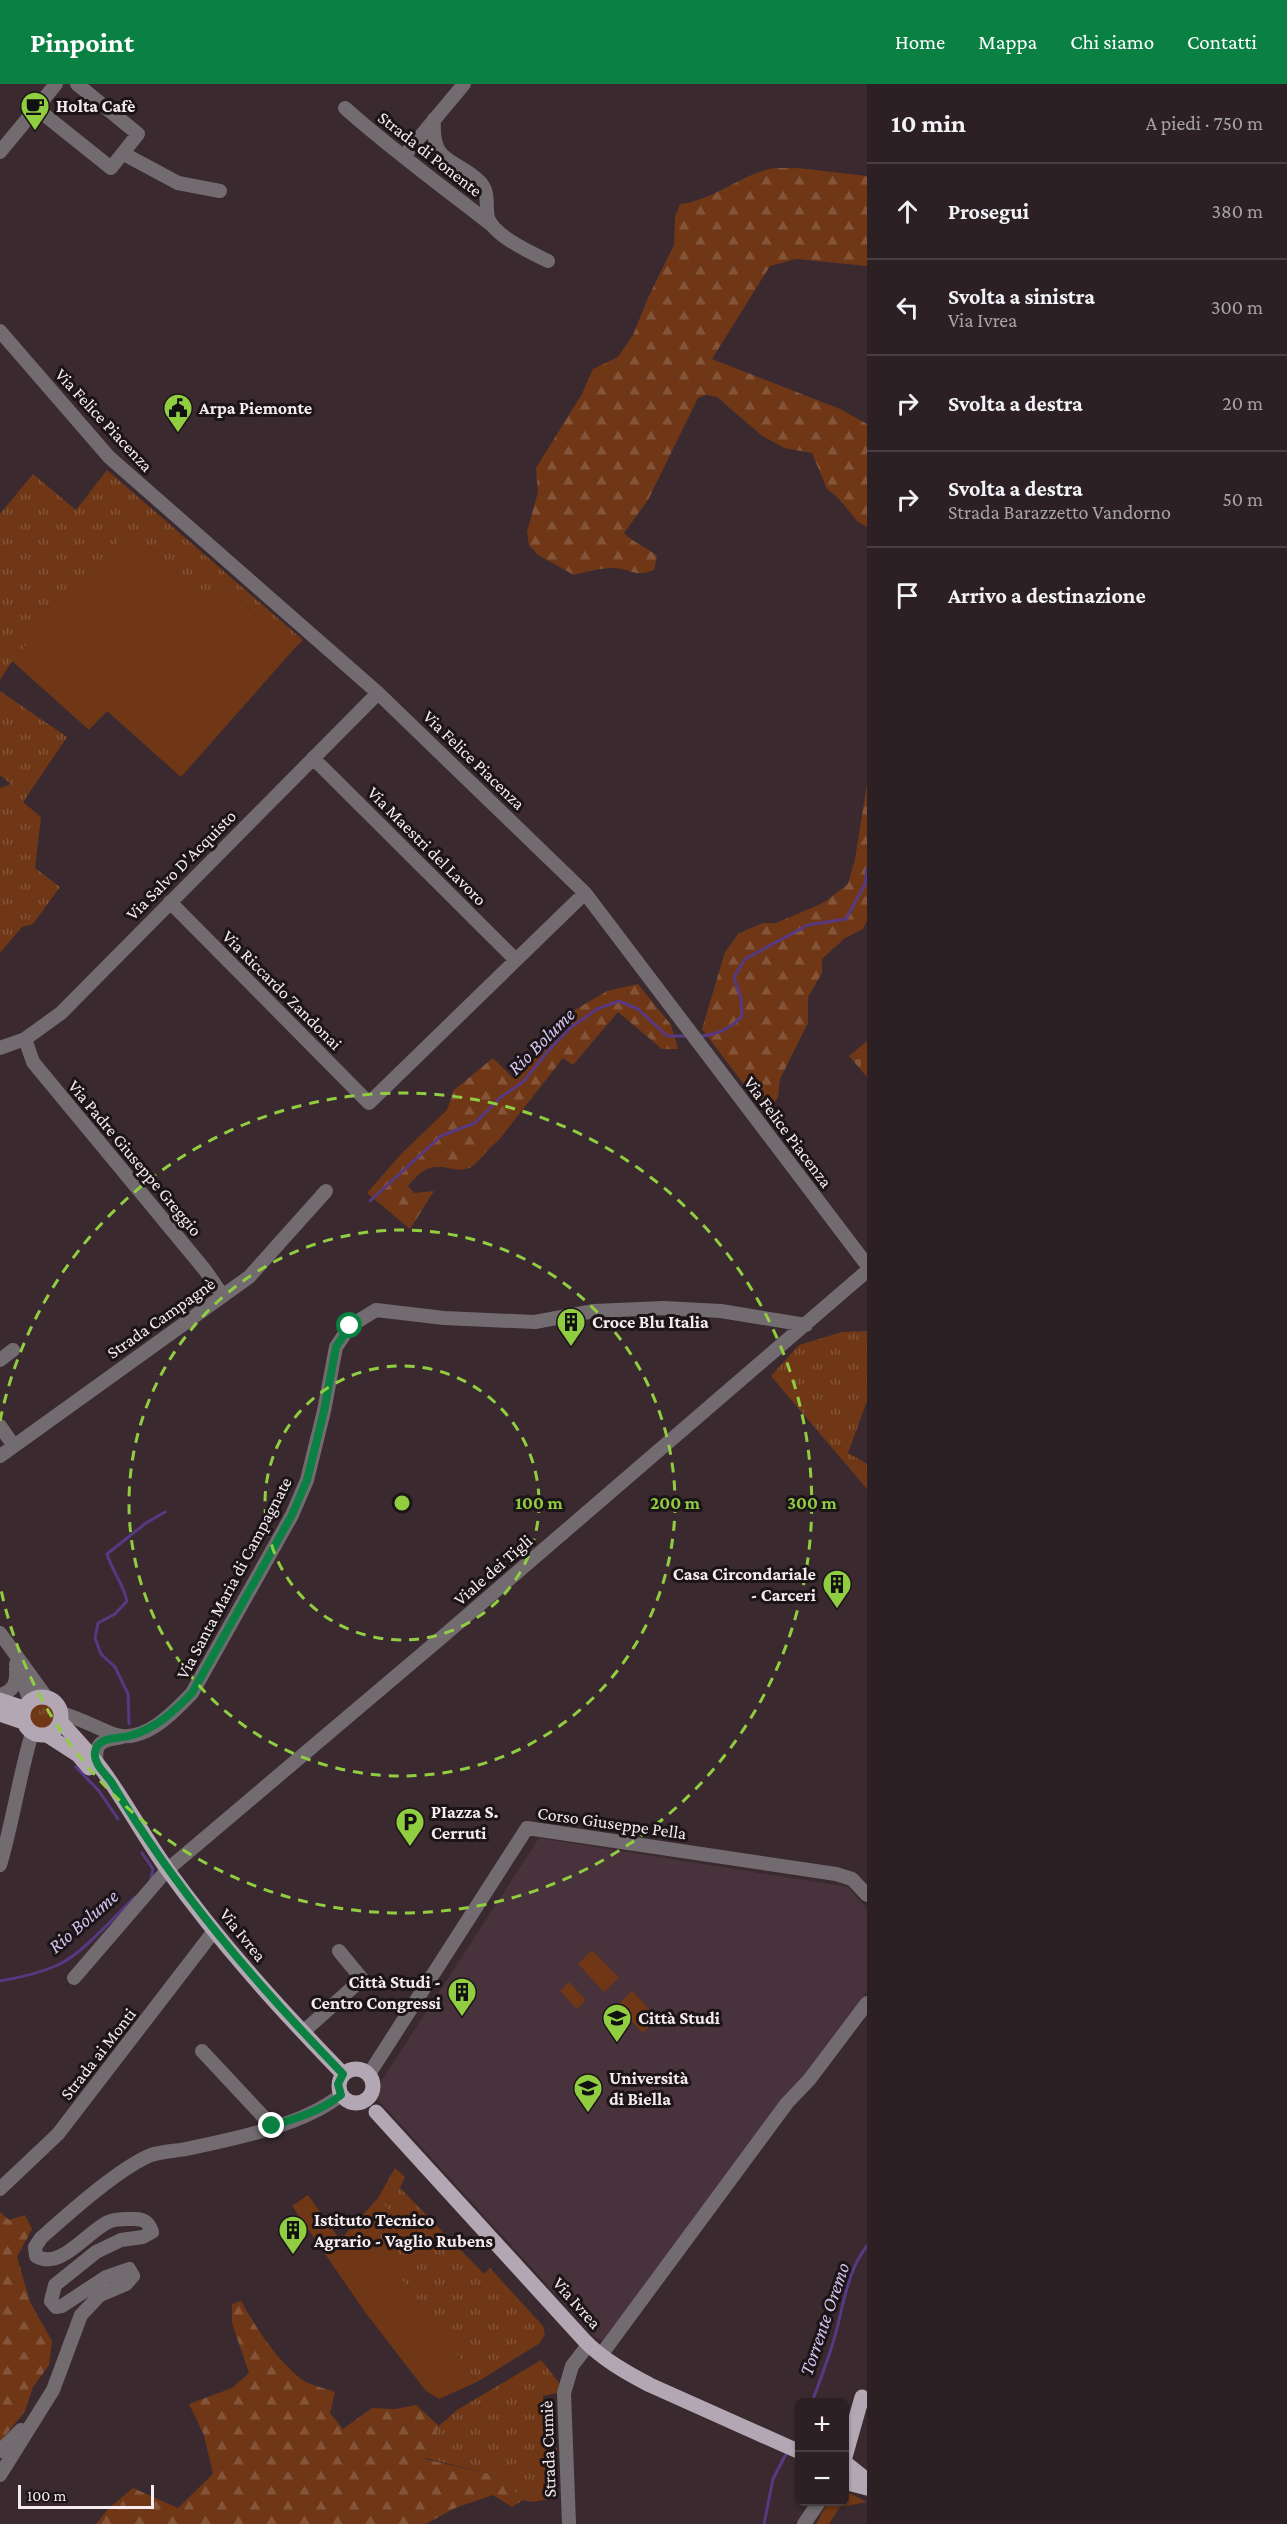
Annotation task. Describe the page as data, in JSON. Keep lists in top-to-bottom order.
{
  "streets": {
    "main road": ["Via Ivrea"],
    "street": [
      "Strada di Ponente",
      "Via Felice Piacenza",
      "Via Maestri del Lavoro",
      "Via Salvo D'Acquisto",
      "Via Riccardo Zandonai",
      "Via Padre Giuseppe Greggio",
      "Strada Campagnè",
      "Viale dei Tigli",
      "Via Santa Maria di Campagnate",
      "Corso Giuseppe Pella",
      "Strada ai Monti",
      "Strada Cumiè"
    ]
  },
  "crossings": [
    ["Via Felice Piacenza", "Via Salvo D'Acquisto"],
    ["Via Maestri del Lavoro", "Via Salvo D'Acquisto"],
    ["Via Maestri del Lavoro", "Via Riccardo Zandonai"],
    ["Via Salvo D'Acquisto", "Via Riccardo Zandonai"],
    ["Via Salvo D'Acquisto", "Via Padre Giuseppe Greggio"],
    ["Via Padre Giuseppe Greggio", "Strada Campagnè"],
    ["Viale dei Tigli", "Via Santa Maria di Campagnate"],
    ["Viale dei Tigli", "Via Ivrea"],
    ["Via Santa Maria di Campagnate", "Via Ivrea"],
    ["Corso Giuseppe Pella", "Via Ivrea"],
    ["Via Ivrea", "Strada ai Monti"],
    ["Via Ivrea", "Strada Cumiè"]
  ],
  "water": ["Rio Bolume", "Torrente Oremo"],
  "places": {
    "cafe": ["Holta Cafè"],
    "public building": ["Arpa Piemonte"],
    "building": [
      "Croce Blu Italia",
      "Casa Circondariale - Carceri",
      "Città Studi - Centro Congressi",
      "Istituto Tecnico Agrario - Vaglio Rubens"
    ],
    "parking": ["PIazza S. Cerruti"],
    "school or university": ["Città Studi", "Università di Biella"]
  },
  "scale_bar": "100 m",
  "page": {
    "header": "Pinpoint",
    "nav": [
      "Home",
      "Mappa",
      "Chi siamo",
      "Contatti"
    ],
    "heading": ["10 min", "A piedi · 750 m"],
    "list": [
      ["Prosegui", "380 m"],
      ["Svolta a sinistra", "Via Ivrea", "300 m"],
      ["Svolta a destra", "20 m"],
      ["Svolta a destra", "Strada Barazzetto Vandorno", "50 m"],
      "Arrivo a destinazione"
    ],
    "map_buttons": ["+", "−"],
    "scale": "100 m"
  },
  "rings": ["100 m", "200 m", "300 m"]
}
